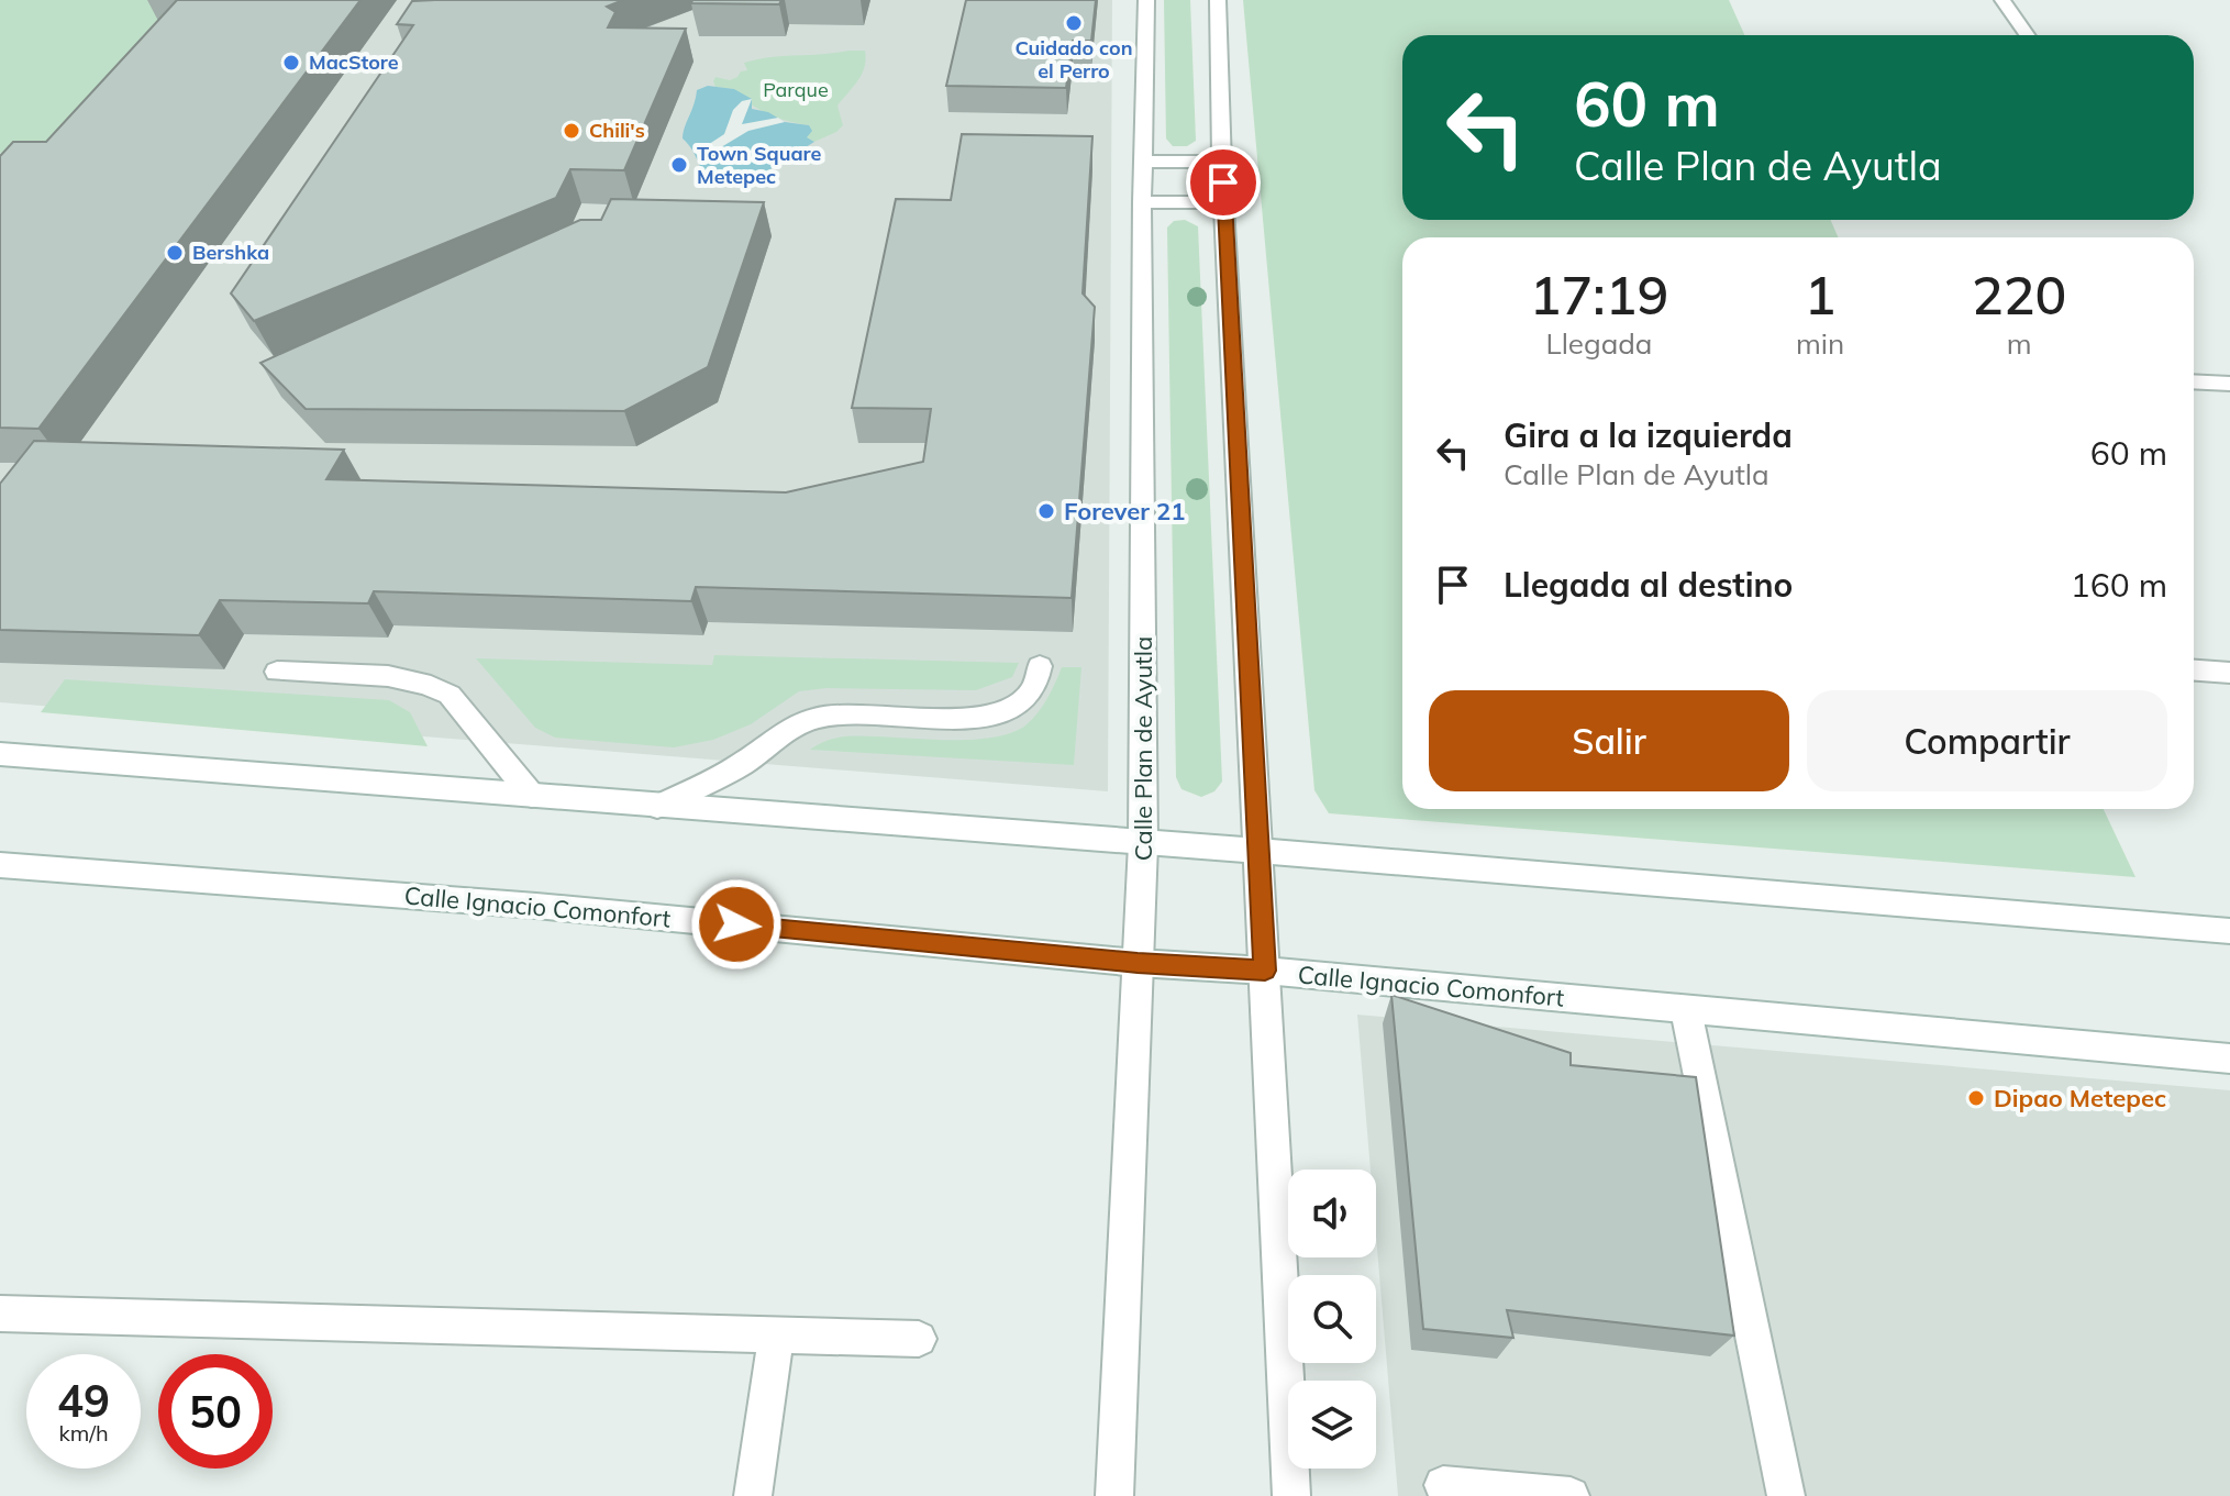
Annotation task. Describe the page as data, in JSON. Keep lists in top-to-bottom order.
{
  "streets": {
    "street": ["Calle Plan de Ayutla", "Calle Ignacio Comonfort"]
  },
  "crossings": [
    ["Calle Plan de Ayutla", "Calle Ignacio Comonfort"]
  ],
  "parks": ["Parque"],
  "places": [
    "Cuidado con el Perro",
    "MacStore",
    "Chili's",
    "Town Square Metepec",
    "Bershka",
    "Forever 21",
    "Dipao Metepec"
  ],
  "page": {
    "turn": ["60 m", "Calle Plan de Ayutla"],
    "eta": [
      "17:19",
      "Llegada",
      "1",
      "min",
      "220",
      "m"
    ],
    "list": [
      {
        "name": "Gira a la izquierda",
        "note": "Calle Plan de Ayutla",
        "value": "60 m"
      },
      {
        "name": "Llegada al destino",
        "value": "160 m"
      }
    ],
    "buttons": ["Salir", "Compartir"],
    "speed": "49 km/h",
    "limit": "50"
  }
}
